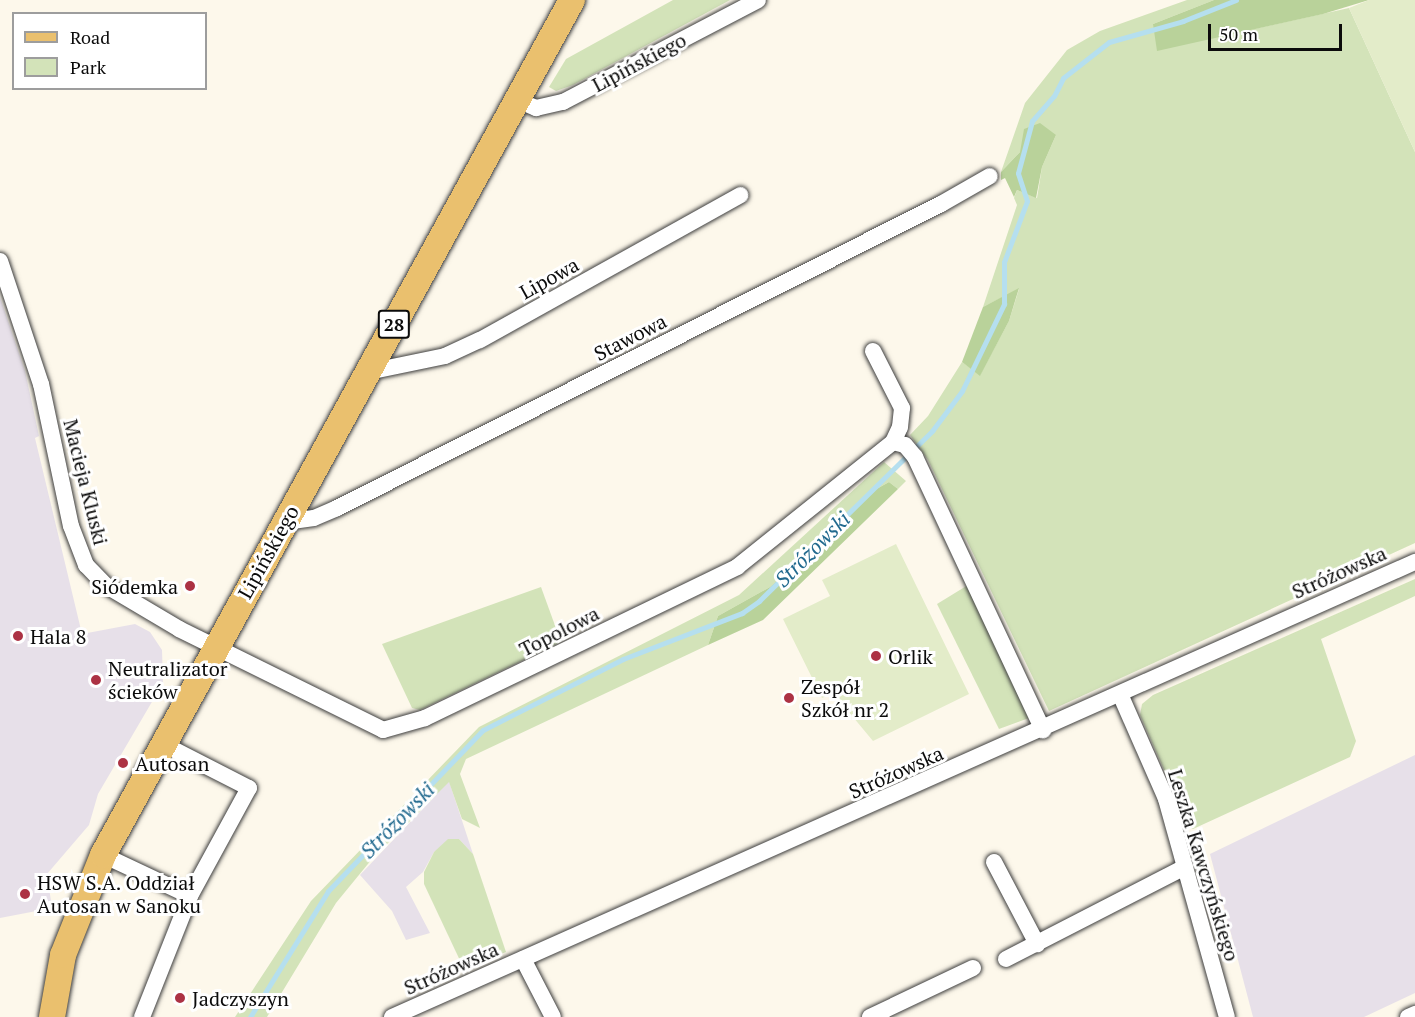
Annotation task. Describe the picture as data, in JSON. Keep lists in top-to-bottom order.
{
  "streets": {
    "main road": ["Lipińskiego", "28"],
    "street": [
      "Lipowa",
      "Stawowa",
      "Macieja Kluski",
      "Stróżowska",
      "Topolowa",
      "Leszka Kawczyńskiego"
    ]
  },
  "crossings": [
    ["Lipińskiego", "Lipowa"],
    ["Lipińskiego", "Stawowa"],
    ["Lipińskiego", "Macieja Kluski"],
    ["Lipińskiego", "Topolowa"],
    ["Macieja Kluski", "Topolowa"],
    ["Stróżowska", "Leszka Kawczyńskiego"]
  ],
  "water": ["Stróżowski"],
  "places": [
    "Siódemka",
    "Hala 8",
    "Orlik",
    "Neutralizator ścieków",
    "Zespół Szkół nr 2",
    "Autosan",
    "HSW S.A. Oddział Autosan w Sanoku",
    "Jadczyszyn"
  ],
  "legend": ["Road", "Park"],
  "scale_bar": "50 m"
}
